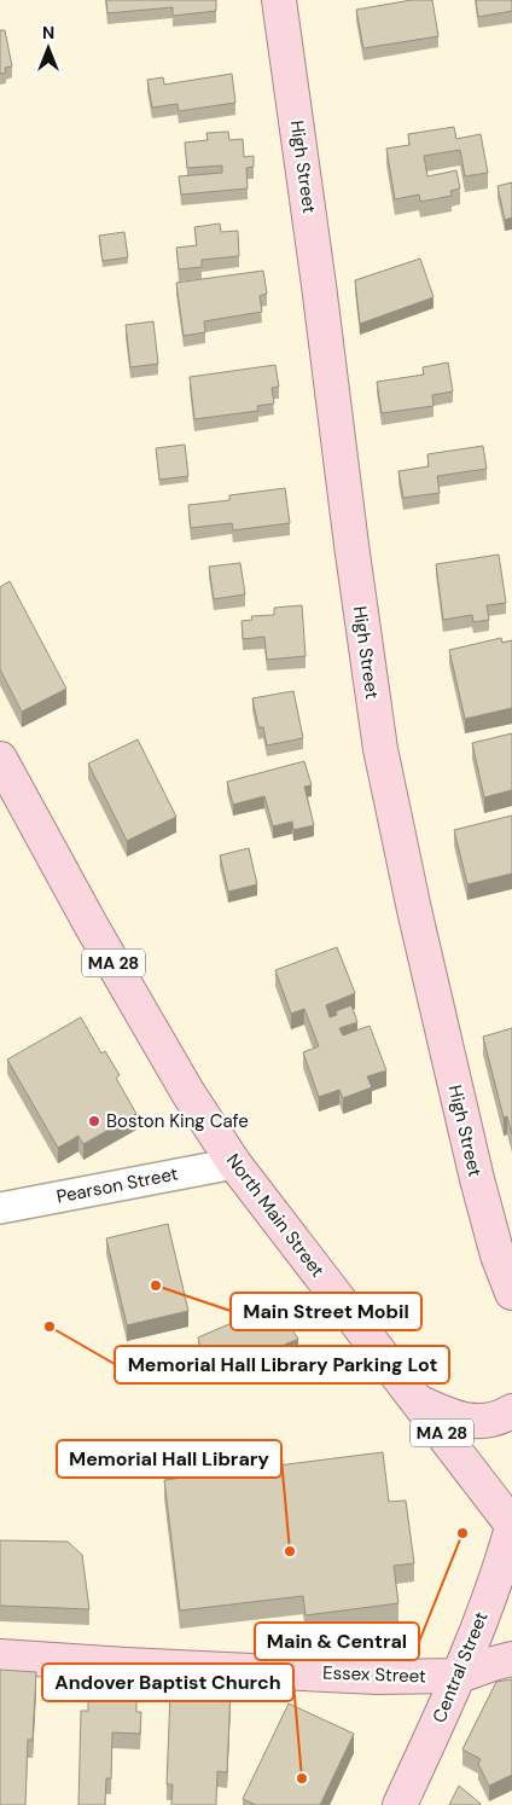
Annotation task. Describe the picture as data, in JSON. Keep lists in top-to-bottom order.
{
  "streets": {
    "main road": [
      "High Street",
      "MA 28",
      "North Main Street",
      "Central Street",
      "Essex Street"
    ],
    "street": ["Pearson Street"]
  },
  "crossings": [
    ["Pearson Street", "North Main Street"],
    ["North Main Street", "Central Street"],
    ["Central Street", "Essex Street"]
  ],
  "places": [
    "Boston King Cafe",
    "Main Street Mobil",
    "Memorial Hall Library Parking Lot",
    "Main & Central",
    "Memorial Hall Library",
    "Andover Baptist Church"
  ],
  "north": "top"
}
